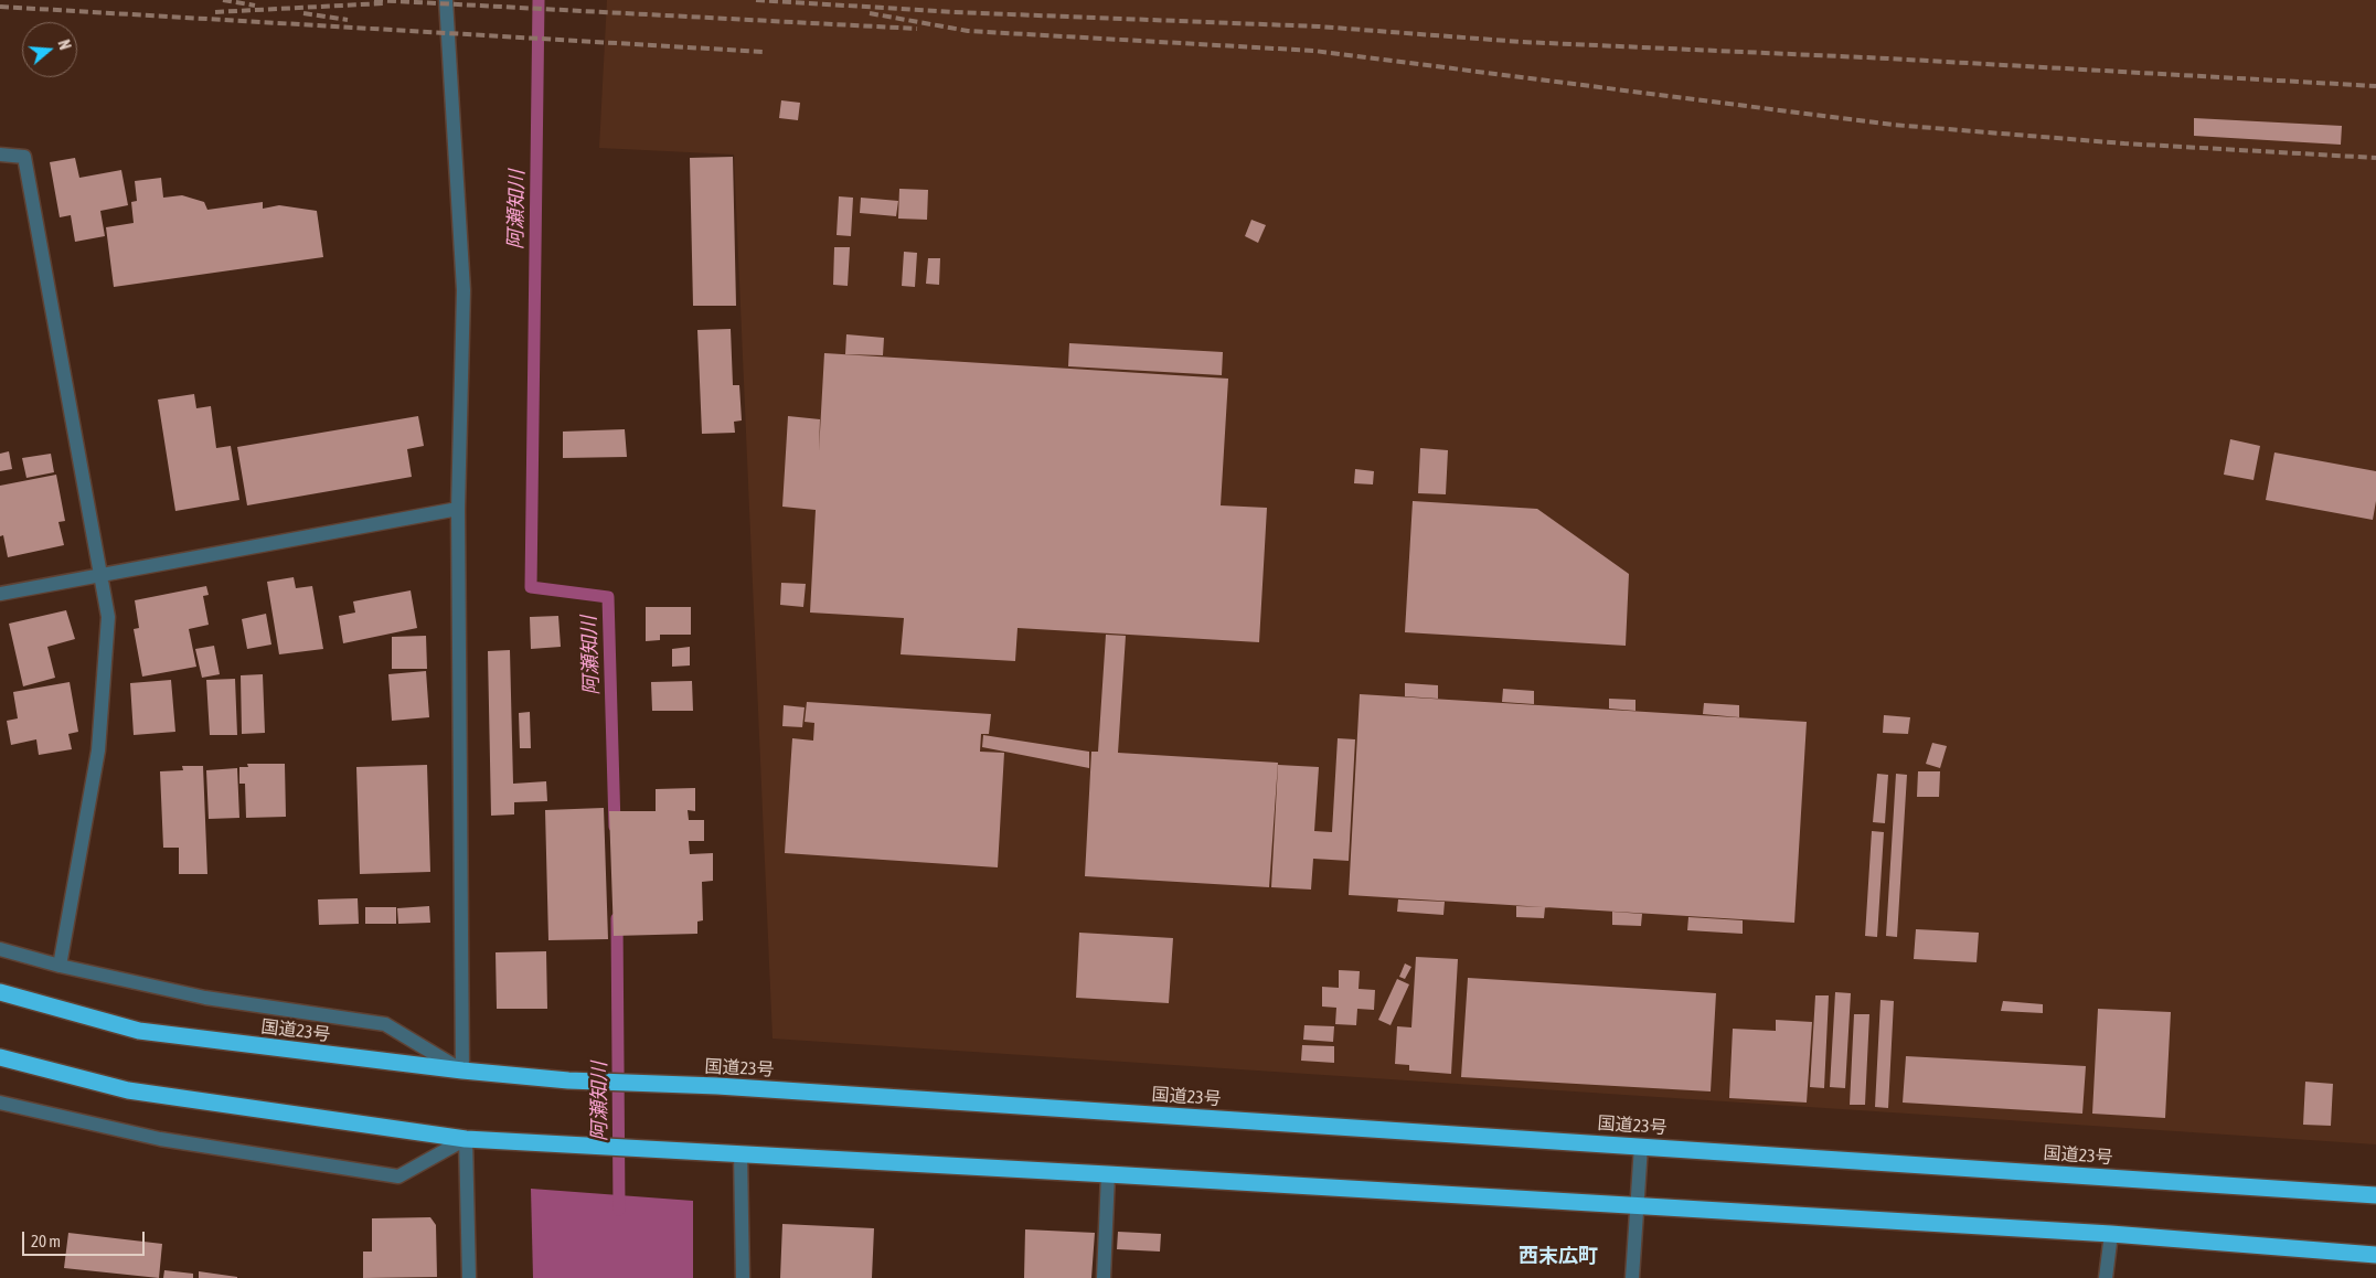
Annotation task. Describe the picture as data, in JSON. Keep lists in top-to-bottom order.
{
  "streets": {
    "highway": ["国道23号"]
  },
  "districts": ["西末広町"],
  "water": ["阿瀬知川"],
  "scale_bar": "20 m",
  "north": "right"
}
